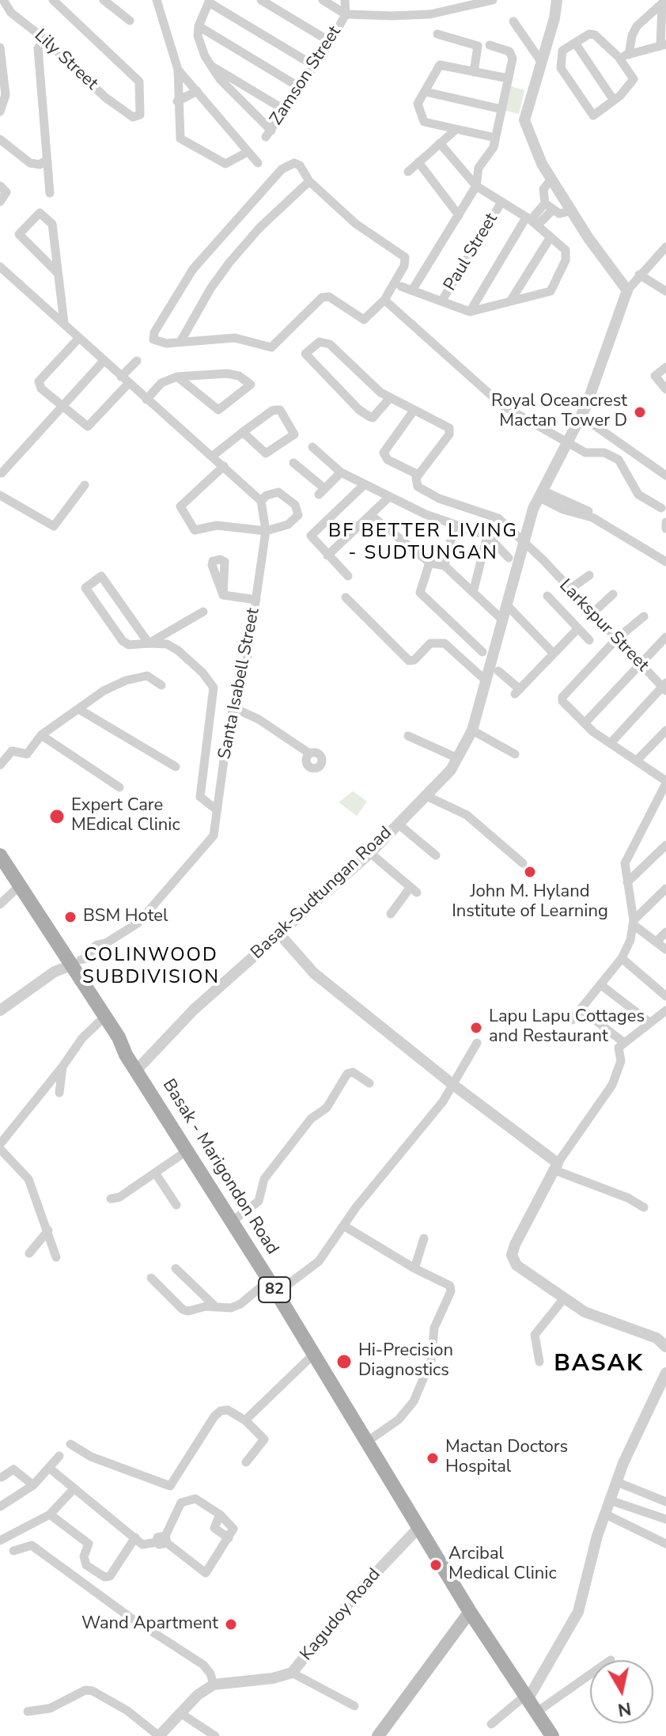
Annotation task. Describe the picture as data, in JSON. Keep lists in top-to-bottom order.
{
  "streets": {
    "main road": ["Basak - Marigondon Road", "82"],
    "street": [
      "Lily Street",
      "Zamson Street",
      "Paul Street",
      "Larkspur Street",
      "Santa Isabell Street",
      "Basak-Sudtungan Road",
      "Kagudoy Road"
    ]
  },
  "crossings": [
    ["Larkspur Street", "Basak-Sudtungan Road"],
    ["Santa Isabell Street", "Basak - Marigondon Road"],
    ["Basak-Sudtungan Road", "Basak - Marigondon Road"],
    ["Basak - Marigondon Road", "82"],
    ["Basak - Marigondon Road", "Kagudoy Road"],
    ["82", "Kagudoy Road"]
  ],
  "districts": ["BF BETTER LIVING - SUDTUNGAN", "COLINWOOD SUBDIVISION", "BASAK"],
  "places": [
    "Royal Oceancrest Mactan Tower D",
    "Expert Care MEdical Clinic",
    "John M. Hyland Institute of Learning",
    "BSM Hotel",
    "Lapu Lapu Cottages and Restaurant",
    "Hi-Precision Diagnostics",
    "Mactan Doctors Hospital",
    "Arcibal Medical Clinic",
    "Wand Apartment"
  ],
  "north": "bottom"
}
